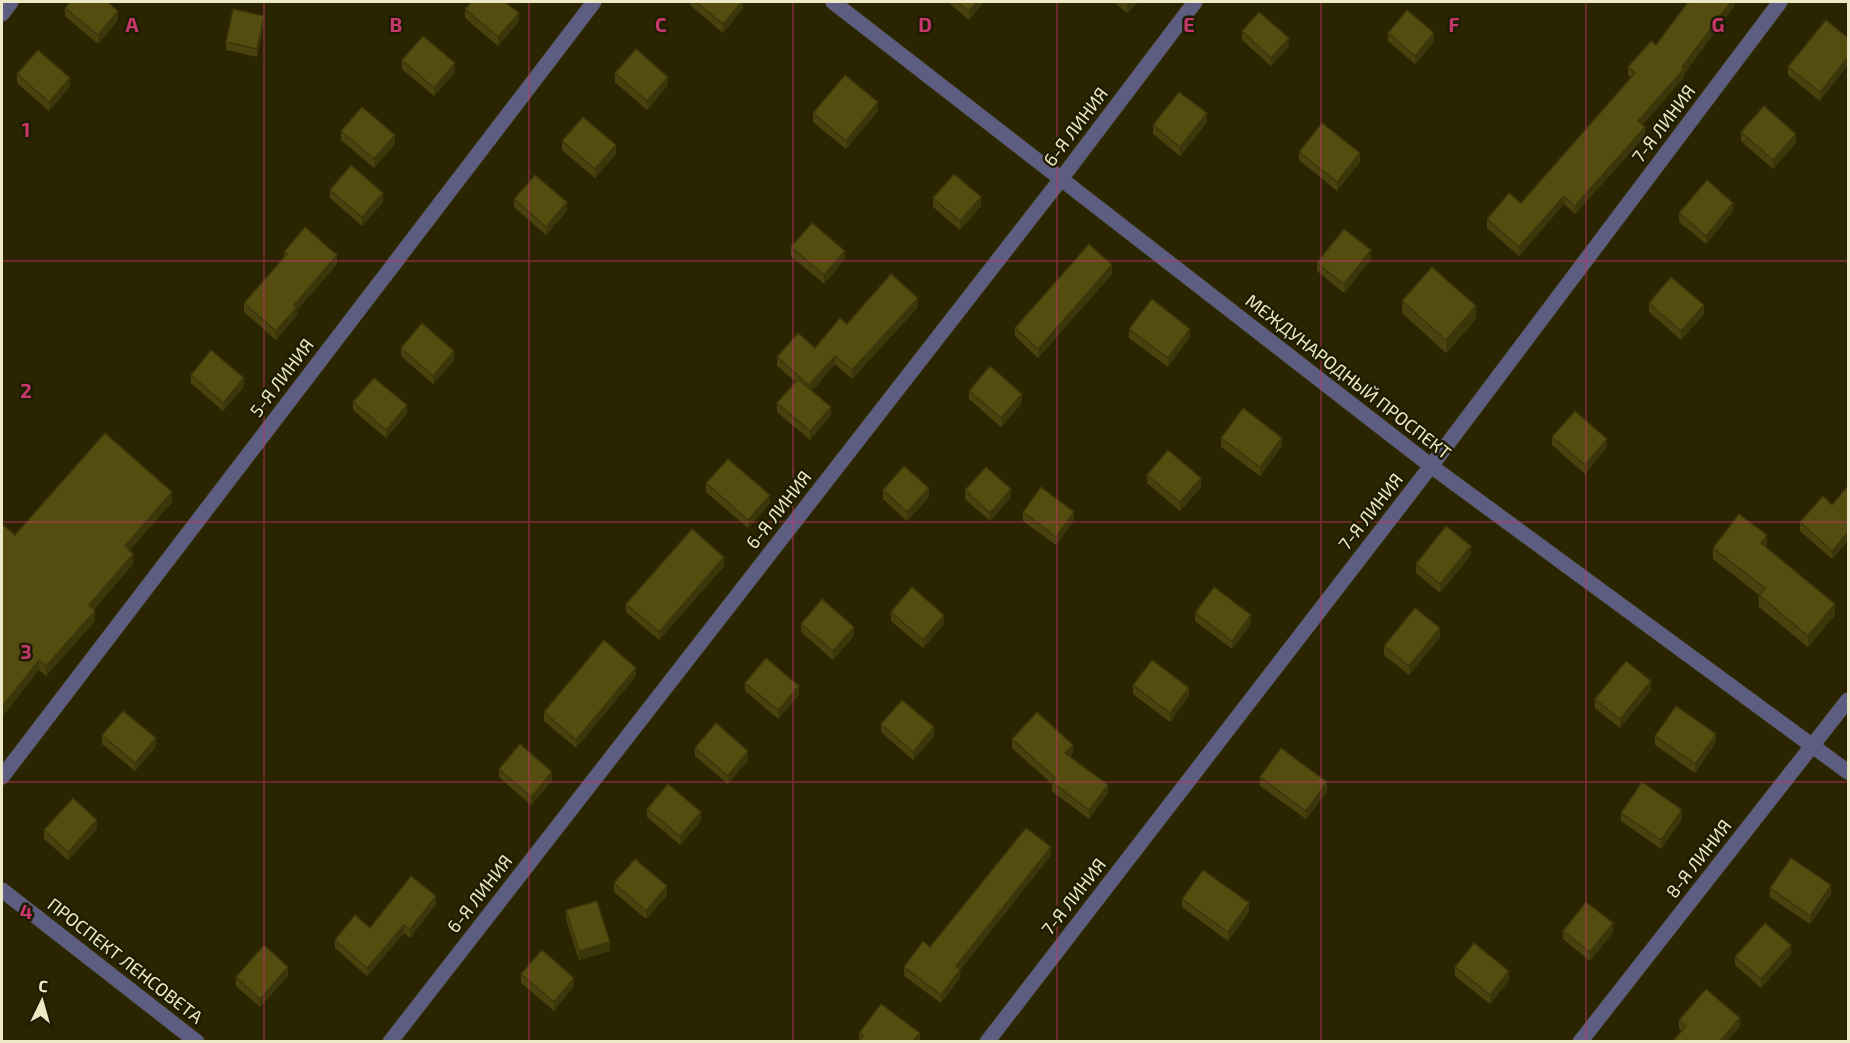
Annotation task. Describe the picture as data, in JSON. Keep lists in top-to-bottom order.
{
  "streets": {
    "street": [
      "7-Я ЛИНИЯ",
      "6-Я ЛИНИЯ",
      "МЕЖДУНАРОДНЫЙ ПРОСПЕКТ",
      "5-Я ЛИНИЯ",
      "8-Я ЛИНИЯ",
      "ПРОСПЕКТ ЛЕНСОВЕТА"
    ]
  },
  "crossings": [
    ["7-Я ЛИНИЯ", "МЕЖДУНАРОДНЫЙ ПРОСПЕКТ"],
    ["6-Я ЛИНИЯ", "МЕЖДУНАРОДНЫЙ ПРОСПЕКТ"],
    ["МЕЖДУНАРОДНЫЙ ПРОСПЕКТ", "8-Я ЛИНИЯ"]
  ],
  "north": "top",
  "grid": {
    "columns": [
      "A",
      "B",
      "C",
      "D",
      "E",
      "F",
      "G"
    ],
    "rows": [
      "1",
      "2",
      "3",
      "4"
    ]
  }
}
